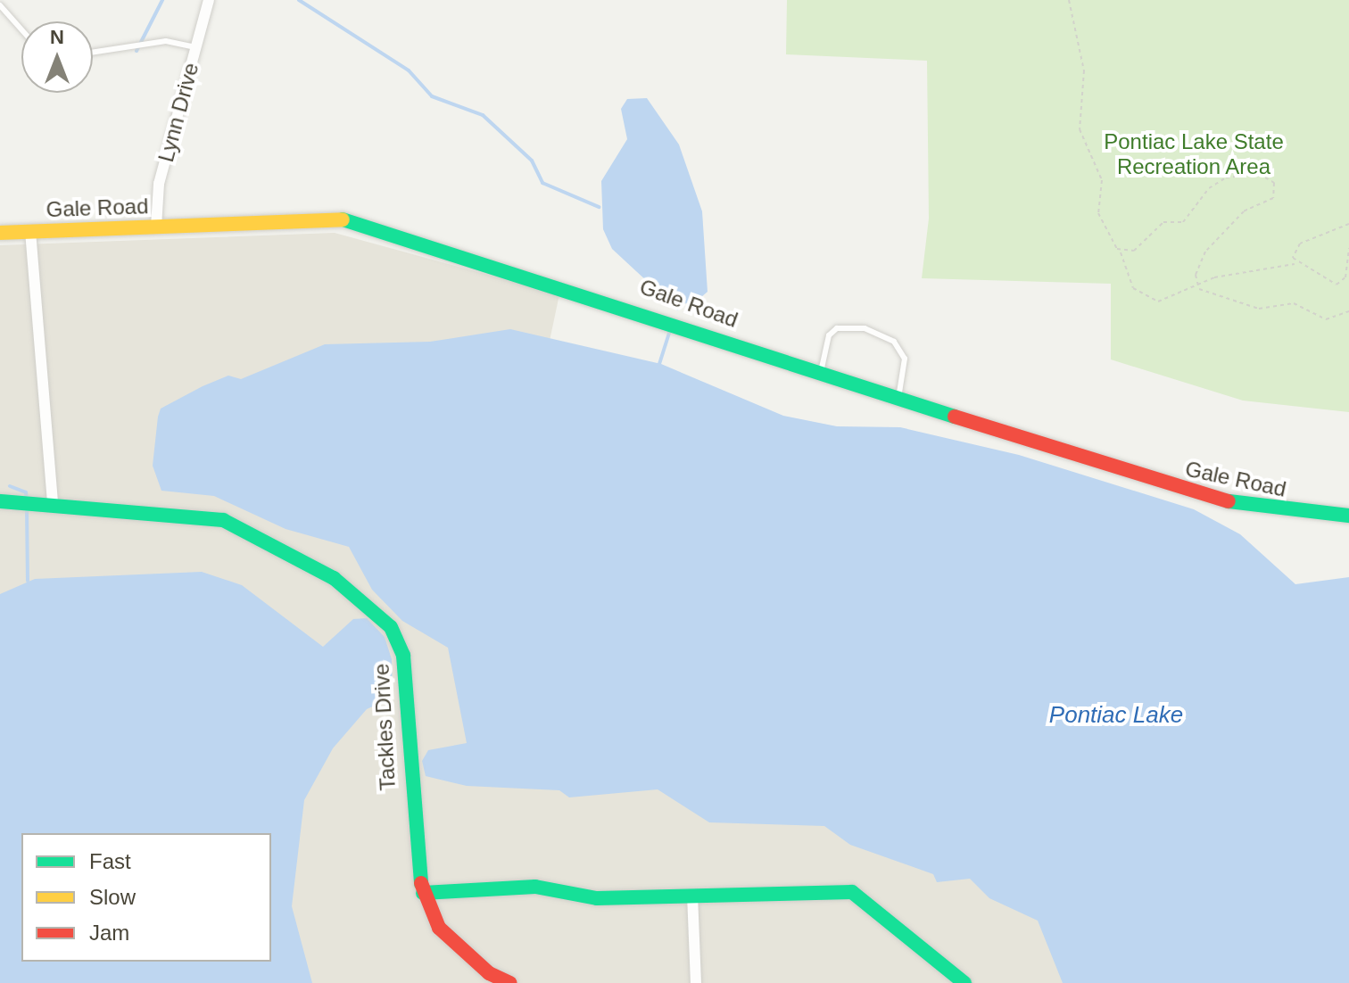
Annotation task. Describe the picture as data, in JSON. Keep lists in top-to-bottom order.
{
  "streets": {
    "street": ["Lynn Drive", "Gale Road", "Tackles Drive"]
  },
  "crossings": [
    ["Lynn Drive", "Gale Road"]
  ],
  "water": ["Pontiac Lake"],
  "parks": ["Pontiac Lake State Recreation Area"],
  "legend": ["Fast", "Slow", "Jam"],
  "north": "top"
}
